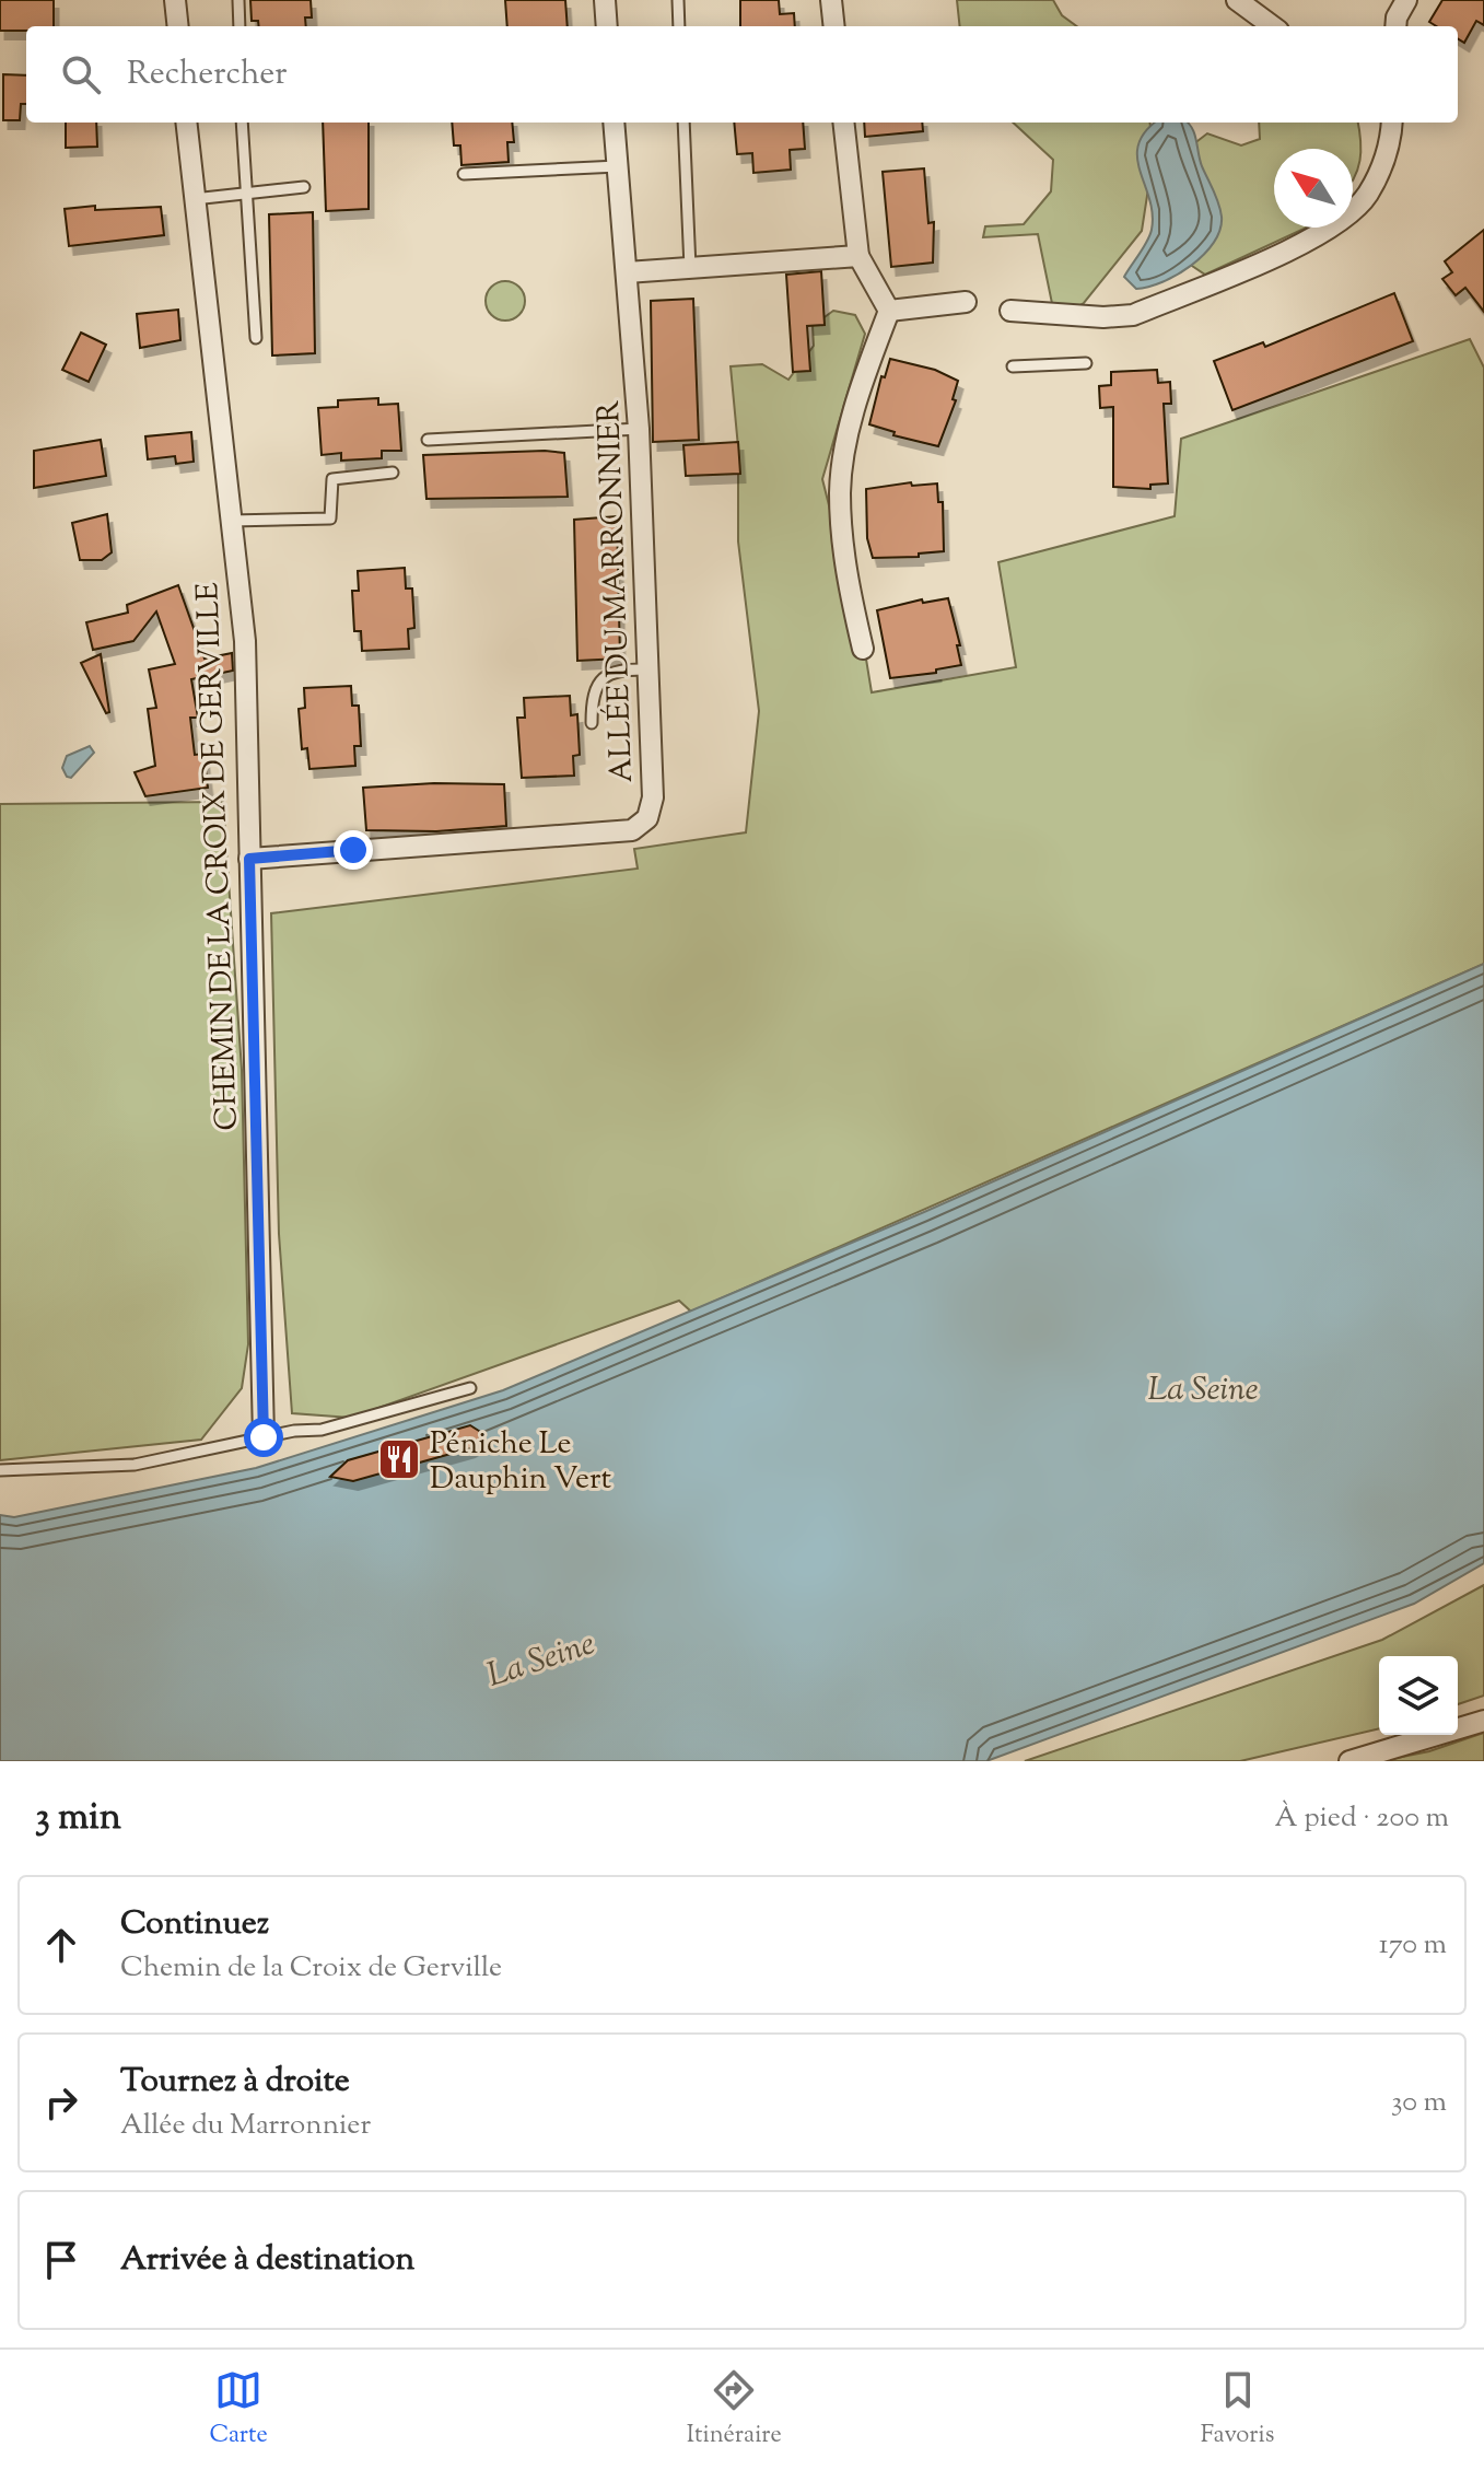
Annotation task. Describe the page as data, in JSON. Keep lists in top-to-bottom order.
{
  "streets": {
    "street": ["ALLÉE DU MARRONNIER", "CHEMIN DE LA CROIX DE GERVILLE"]
  },
  "crossings": [
    ["ALLÉE DU MARRONNIER", "CHEMIN DE LA CROIX DE GERVILLE"]
  ],
  "water": ["La Seine"],
  "places": {
    "restaurant": ["Péniche Le Dauphin Vert"]
  },
  "north": "top left",
  "page": {
    "search": "Rechercher",
    "heading": ["3 min", "À pied · 200 m"],
    "list": [
      ["Continuez", "Chemin de la Croix de Gerville", "170 m"],
      ["Tournez à droite", "Allée du Marronnier", "30 m"],
      "Arrivée à destination"
    ],
    "nav": ["Carte", "Itinéraire", "Favoris"]
  }
}
